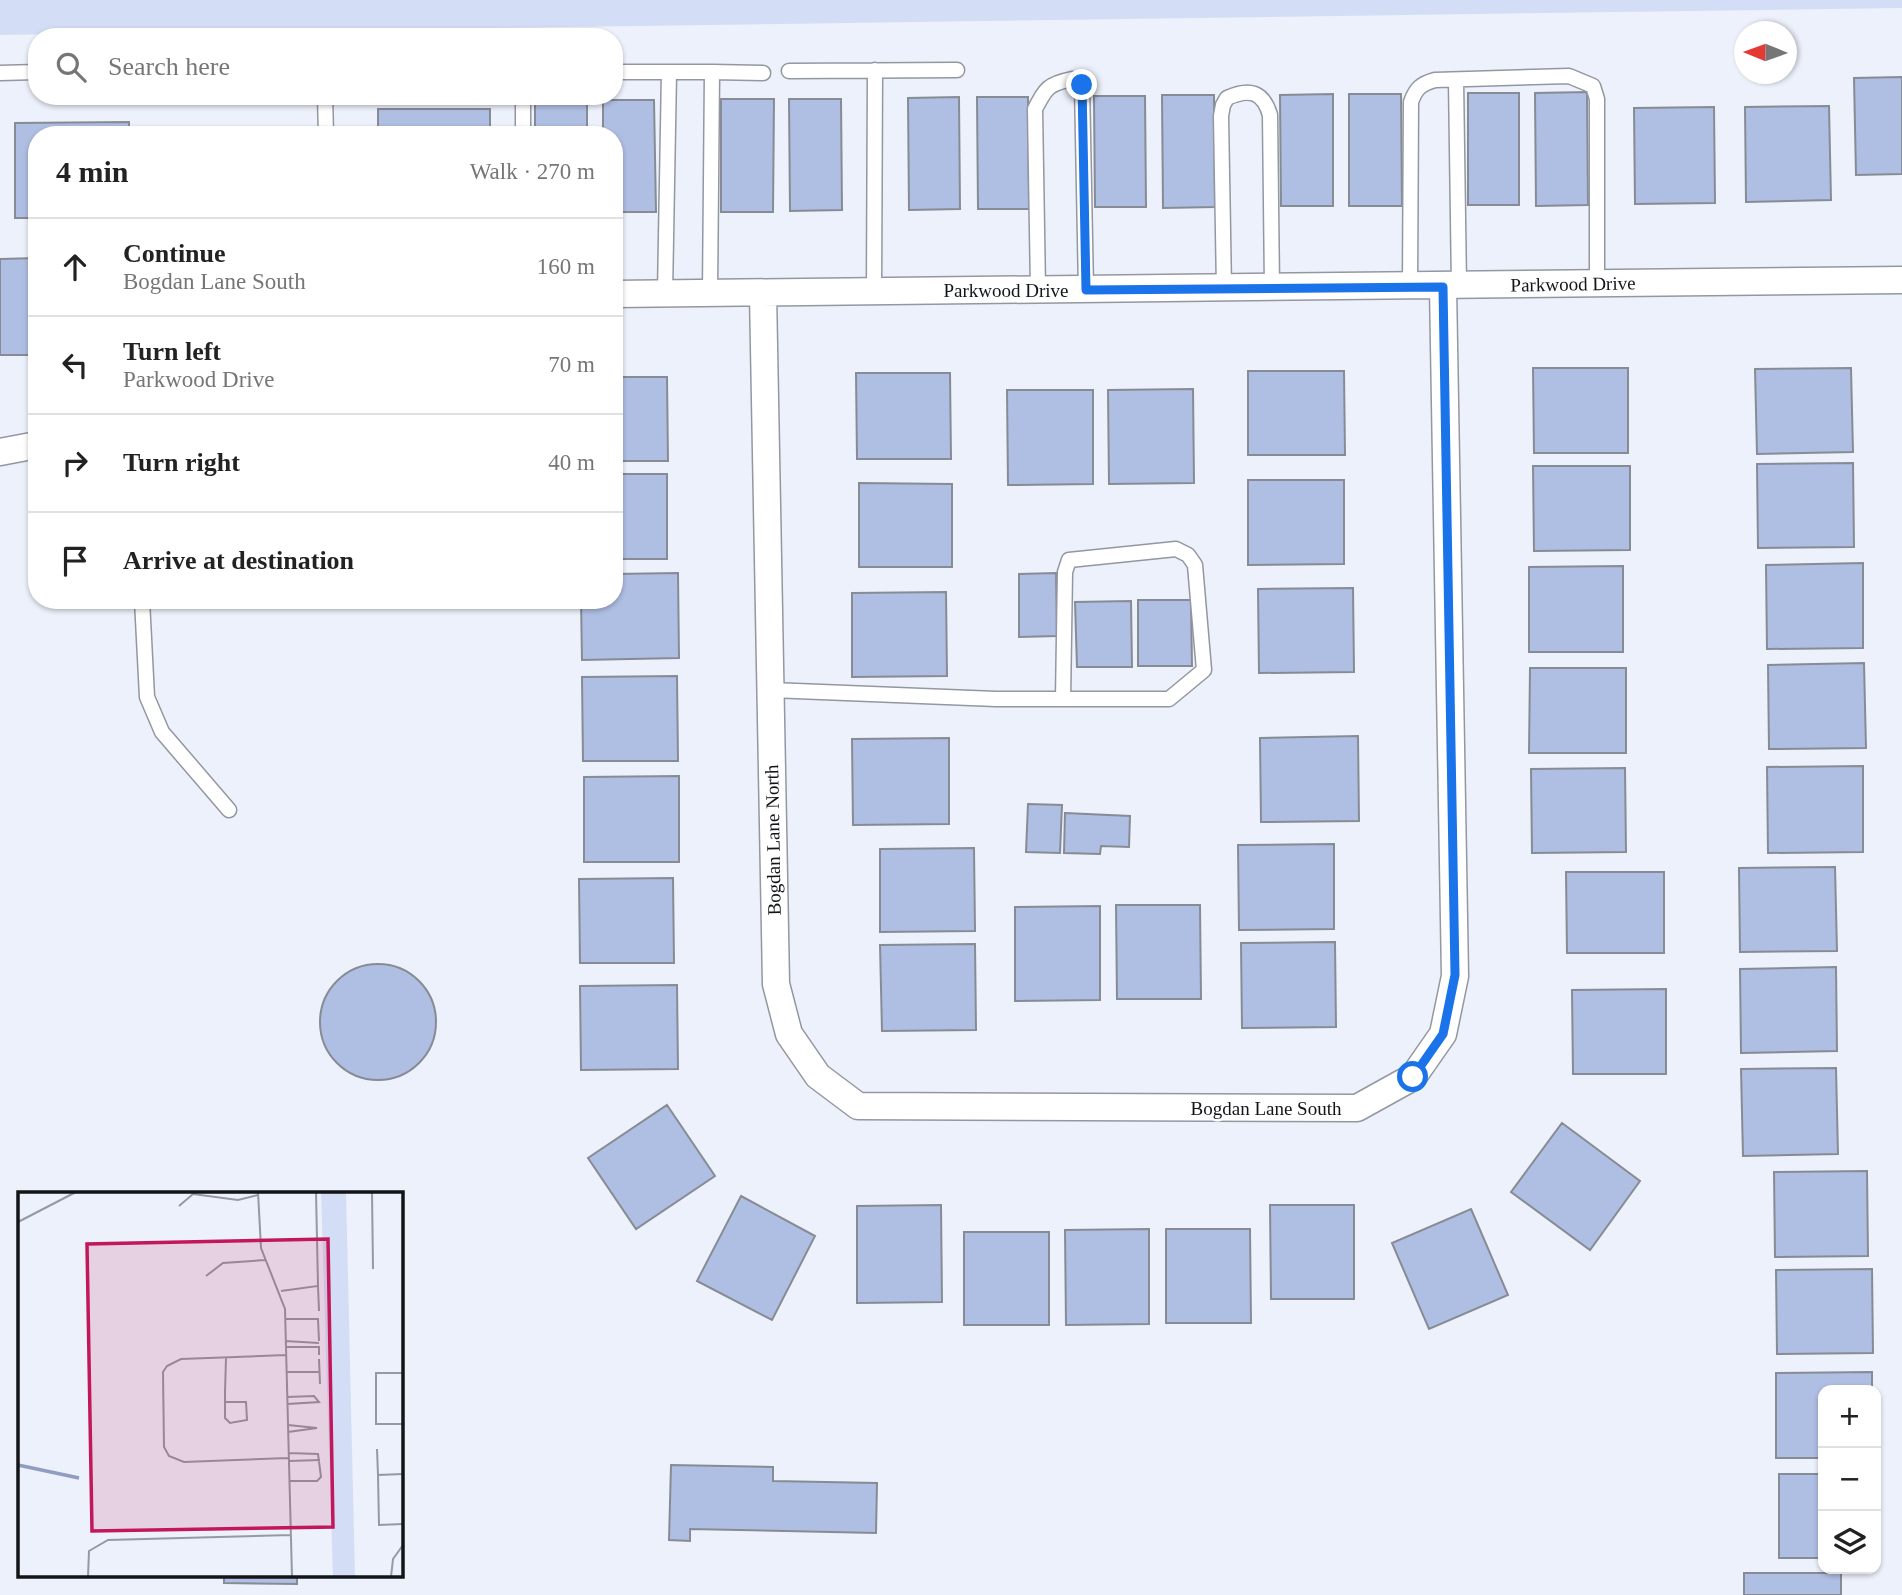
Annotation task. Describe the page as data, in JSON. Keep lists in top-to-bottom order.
{
  "streets": {
    "street": ["Parkwood Drive", "Bogdan Lane North", "Bogdan Lane South"]
  },
  "crossings": [
    ["Parkwood Drive", "Bogdan Lane North"],
    ["Parkwood Drive", "Bogdan Lane South"],
    ["Bogdan Lane North", "Bogdan Lane South"]
  ],
  "north": "left",
  "page": {
    "search": "Search here",
    "heading": ["4 min", "Walk · 270 m"],
    "list": [
      ["Continue", "Bogdan Lane South", "160 m"],
      ["Turn left", "Parkwood Drive", "70 m"],
      ["Turn right", "40 m"],
      "Arrive at destination"
    ],
    "map_buttons": ["+", "−"]
  }
}
